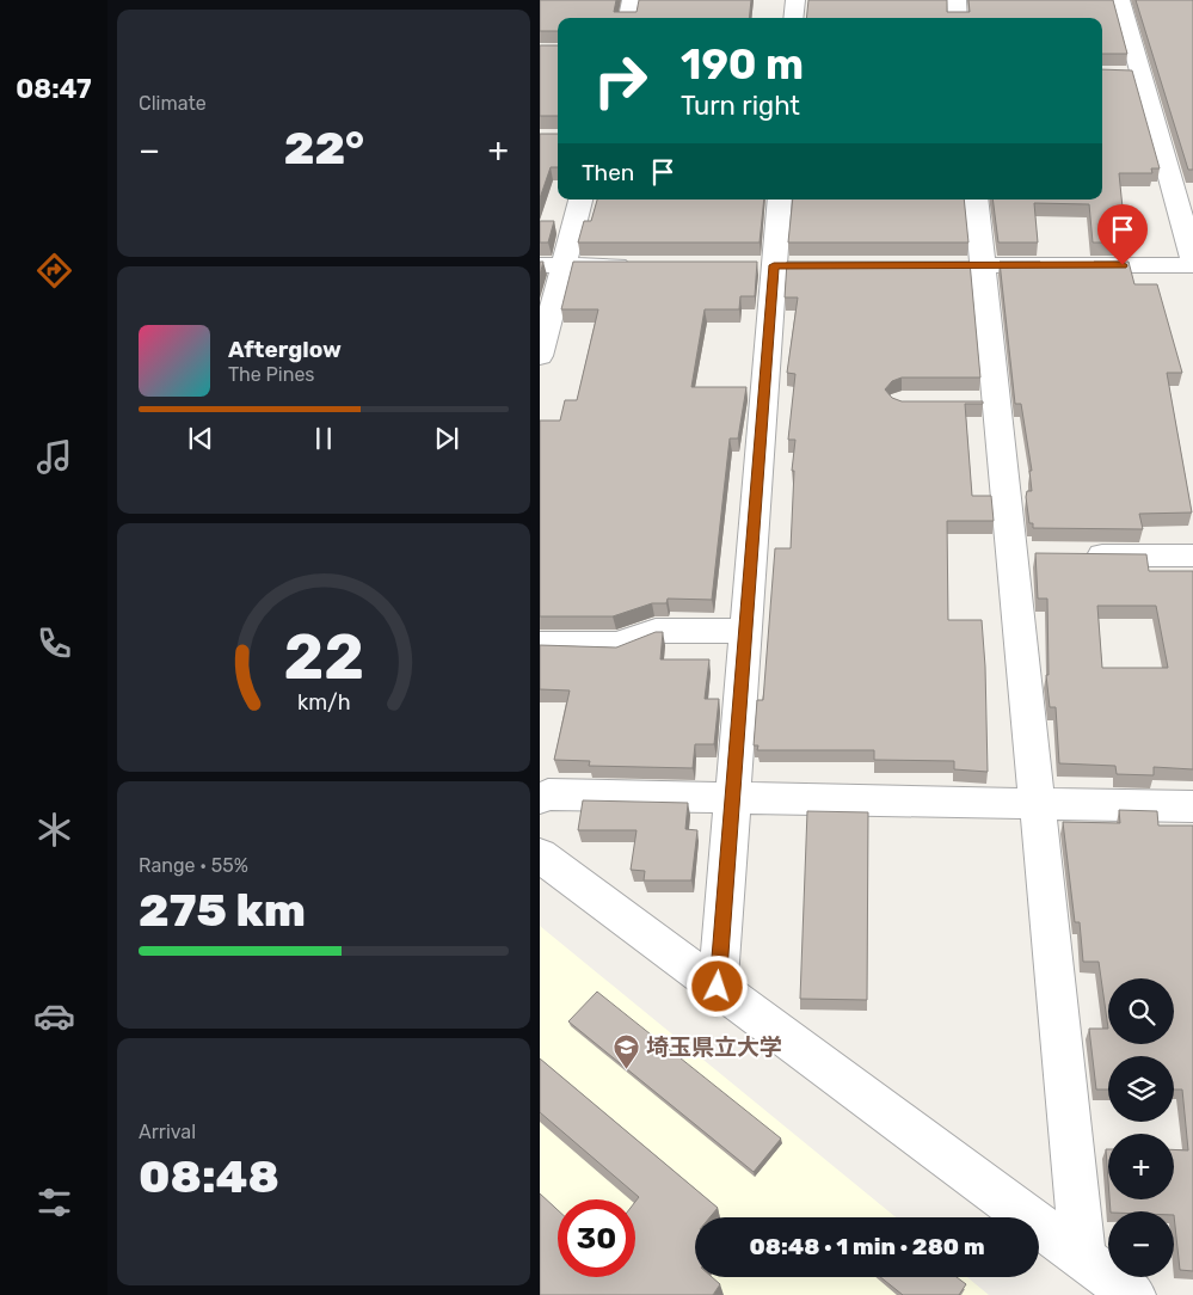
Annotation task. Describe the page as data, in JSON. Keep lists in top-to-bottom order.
{
  "places": {
    "school or university": ["埼玉県立大学"]
  },
  "page": {
    "tabs": "08:47",
    "tile": [
      "Climate",
      ["Range · 55%", "275 km"],
      ["Arrival", "08:48"]
    ],
    "turn": ["190 m", "Turn right"],
    "heat": ["−", "22°", "+"],
    "then": "Then",
    "song": ["Afterglow", "The Pines"],
    "map_buttons": ["+", "−"],
    "limit": "30",
    "trip": "08:48 · 1 min · 280 m",
    "gauge": ["22", "km/h"]
  }
}
